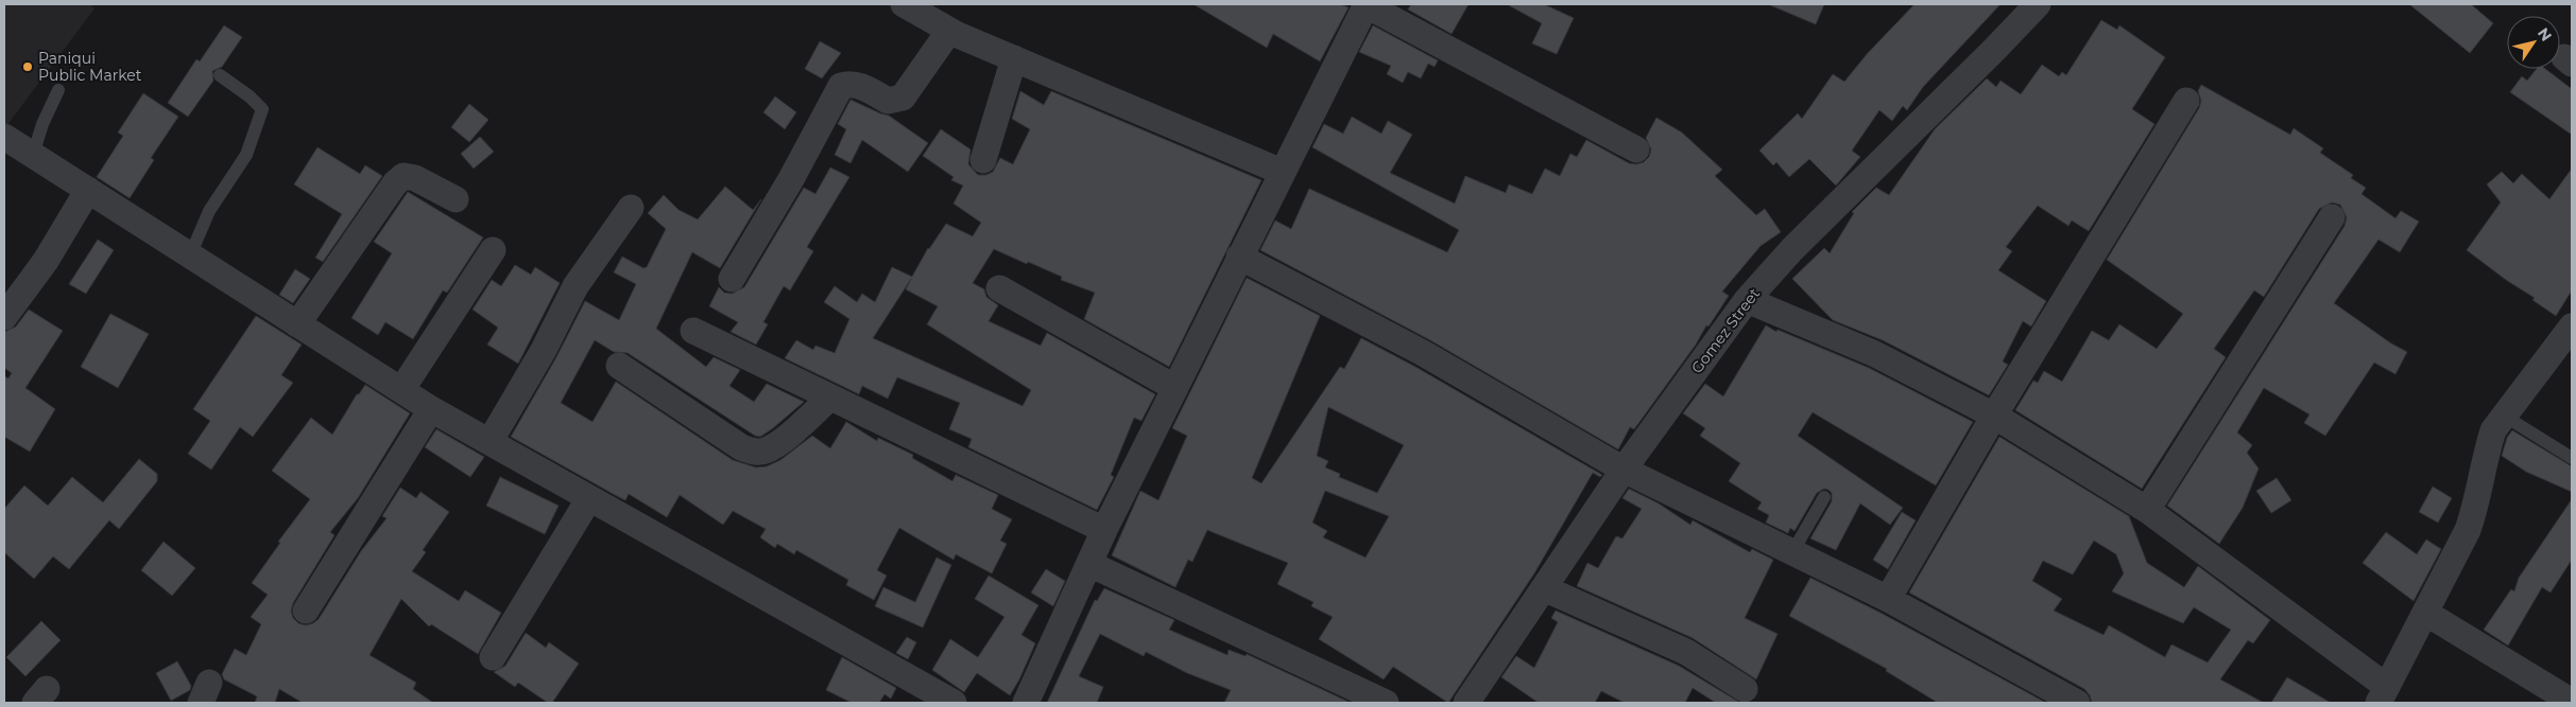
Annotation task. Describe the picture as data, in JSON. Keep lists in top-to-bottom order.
{
  "streets": {
    "street": ["Gomez Street"]
  },
  "places": ["Paniqui Public Market"],
  "north": "top right"
}
